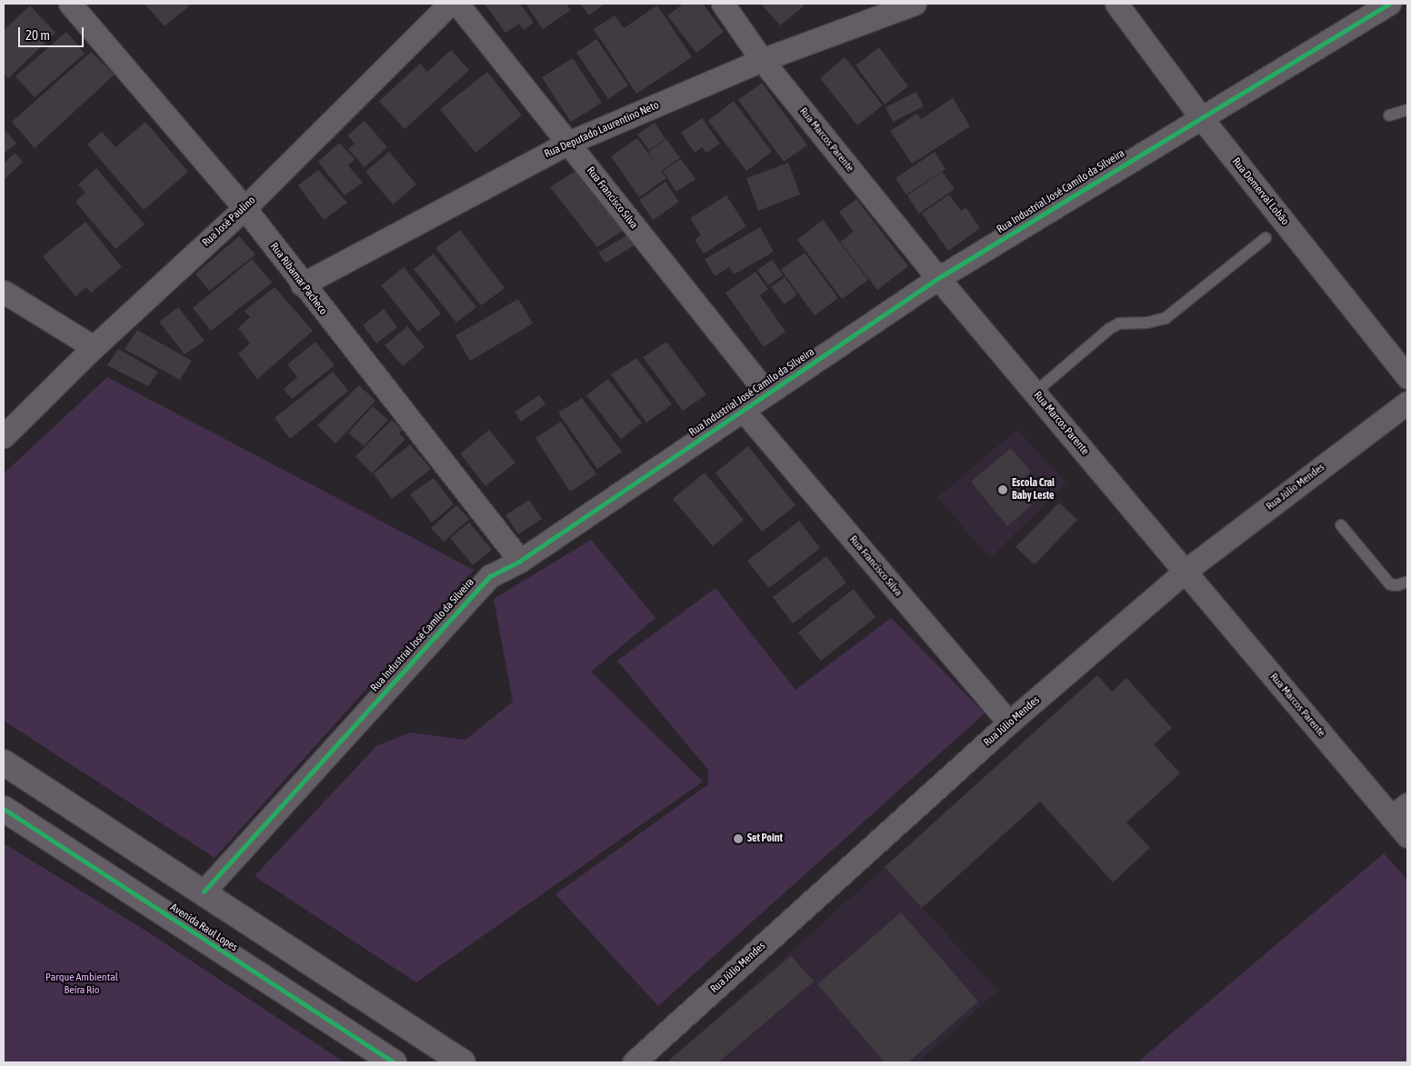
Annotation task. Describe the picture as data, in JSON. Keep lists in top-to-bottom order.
{
  "streets": {
    "main road": ["Avenida Raul Lopes"],
    "street": [
      "Rua Deputado Laurentino Neto",
      "Rua Marcos Parente",
      "Rua Industrial José Camilo da Silveira",
      "Rua Demerval Lobão",
      "Rua Francisco Silva",
      "Rua José Paulino",
      "Rua Ribamar Pacheco",
      "Rua Júlio Mendes"
    ]
  },
  "crossings": [
    ["Rua Deputado Laurentino Neto", "Rua Marcos Parente"],
    ["Rua Deputado Laurentino Neto", "Rua Francisco Silva"],
    ["Rua Deputado Laurentino Neto", "Rua Ribamar Pacheco"],
    ["Rua Marcos Parente", "Rua Industrial José Camilo da Silveira"],
    ["Rua Marcos Parente", "Rua Júlio Mendes"],
    ["Rua Industrial José Camilo da Silveira", "Rua Demerval Lobão"],
    ["Rua Industrial José Camilo da Silveira", "Rua Francisco Silva"],
    ["Rua Industrial José Camilo da Silveira", "Rua Ribamar Pacheco"],
    ["Rua Francisco Silva", "Rua Júlio Mendes"],
    ["Rua José Paulino", "Rua Ribamar Pacheco"]
  ],
  "parks": ["Parque Ambiental Beira Rio"],
  "places": ["Escola Crai Baby Leste", "Set Point"],
  "scale_bar": "20 m"
}
